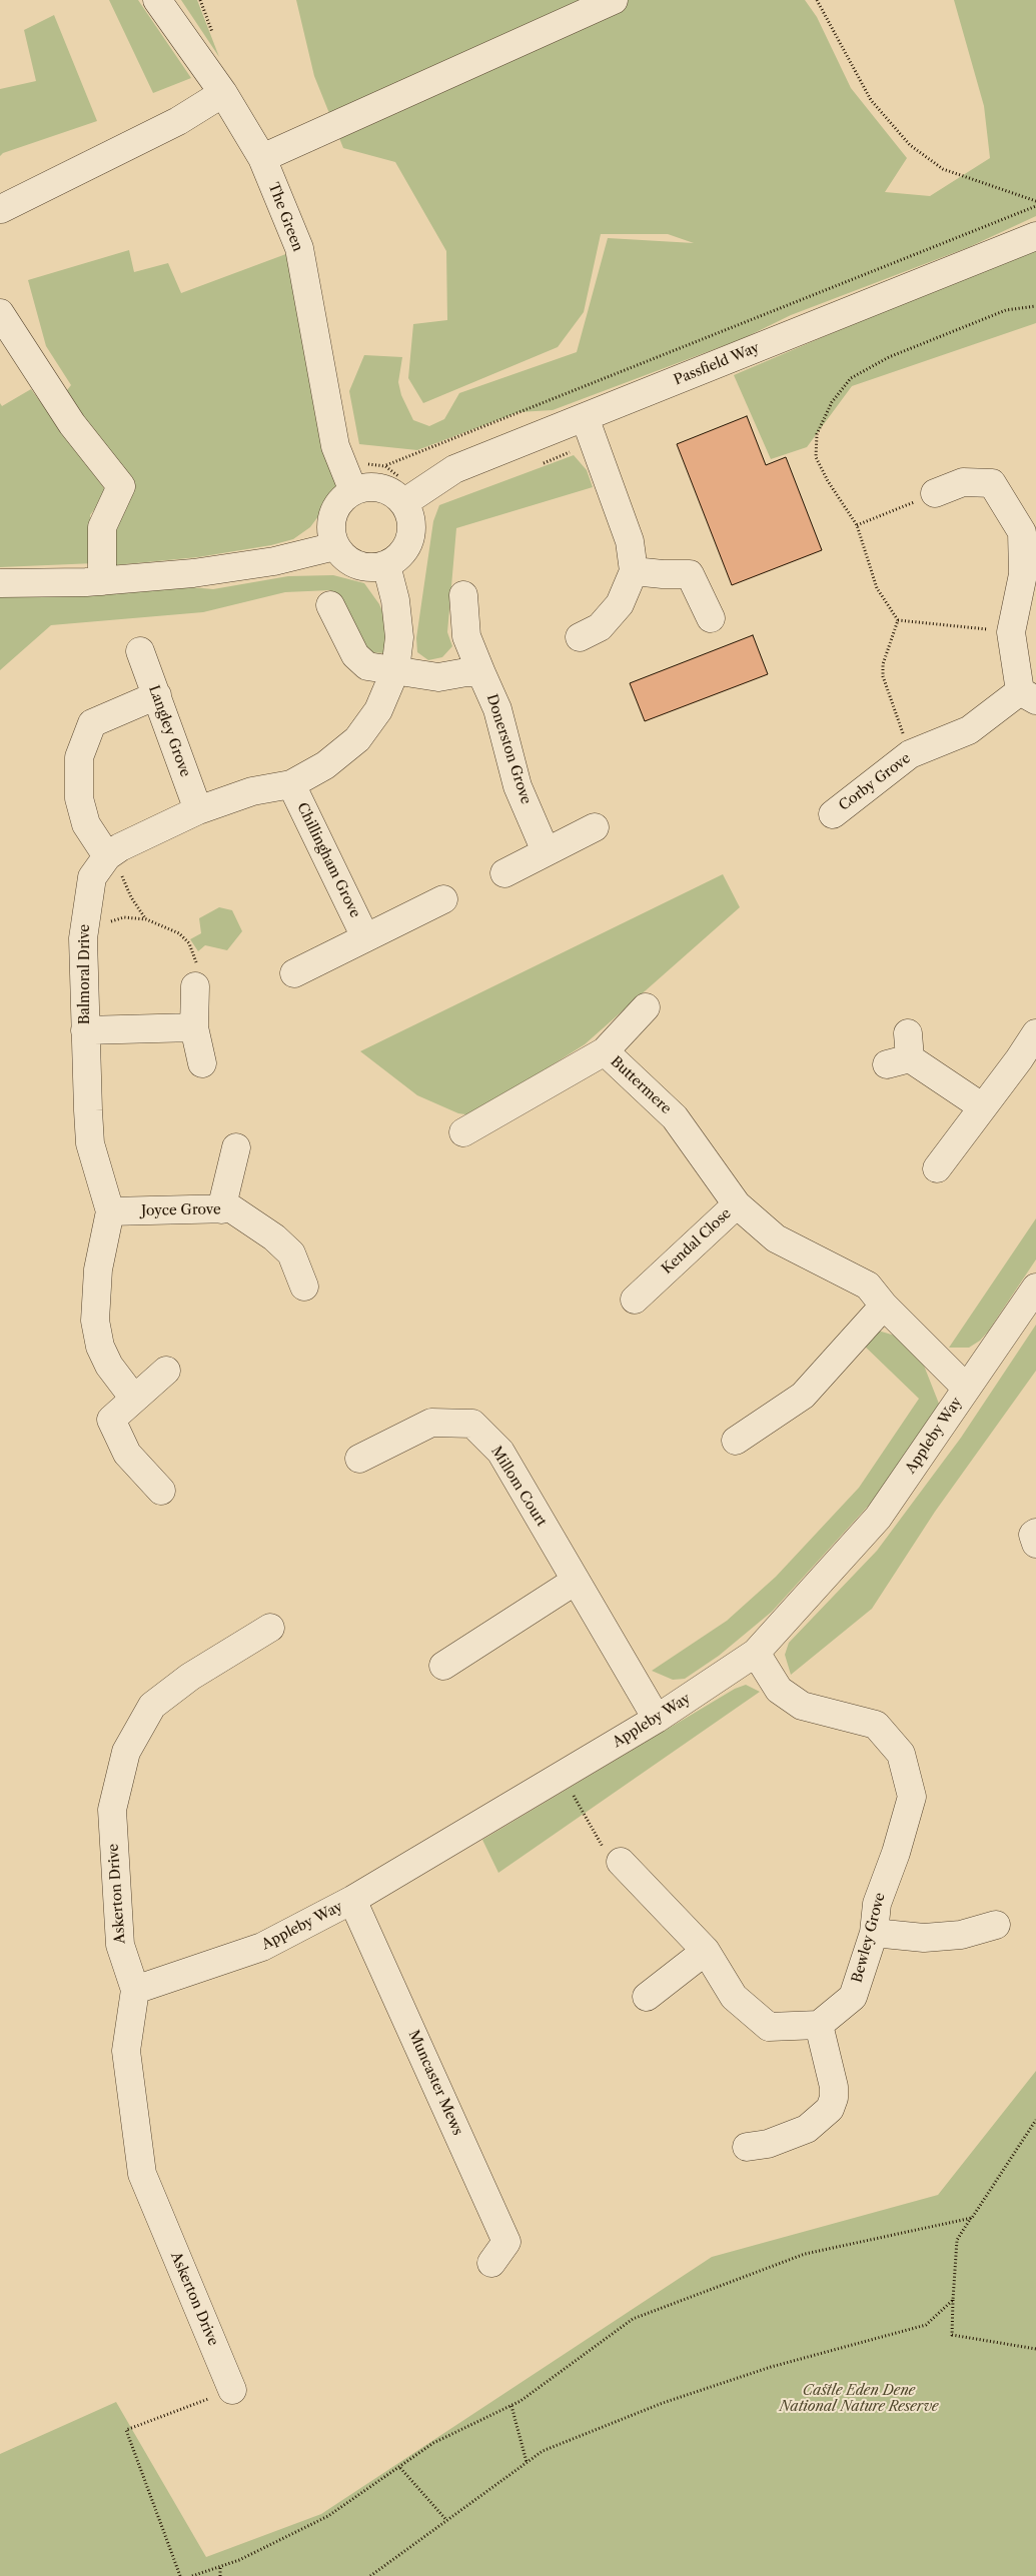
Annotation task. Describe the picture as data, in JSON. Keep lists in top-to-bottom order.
{
  "streets": {
    "street": [
      "The Green",
      "Passfield Way",
      "Langley Grove",
      "Donerston Grove",
      "Corby Grove",
      "Chillingham Grove",
      "Balmoral Drive",
      "Buttermere",
      "Joyce Grove",
      "Kendal Close",
      "Appleby Way",
      "Millom Court",
      "Askerton Drive",
      "Bewley Grove",
      "Muncaster Mews"
    ]
  },
  "crossings": [
    ["The Green", "Passfield Way"],
    ["The Green", "Balmoral Drive"],
    ["Passfield Way", "Balmoral Drive"],
    ["Langley Grove", "Balmoral Drive"],
    ["Chillingham Grove", "Balmoral Drive"],
    ["Balmoral Drive", "Joyce Grove"],
    ["Buttermere", "Kendal Close"],
    ["Kendal Close", "Appleby Way"],
    ["Appleby Way", "Millom Court"],
    ["Appleby Way", "Askerton Drive"],
    ["Appleby Way", "Bewley Grove"],
    ["Appleby Way", "Muncaster Mews"]
  ],
  "parks": ["Castle Eden Dene National Nature Reserve"]
}
